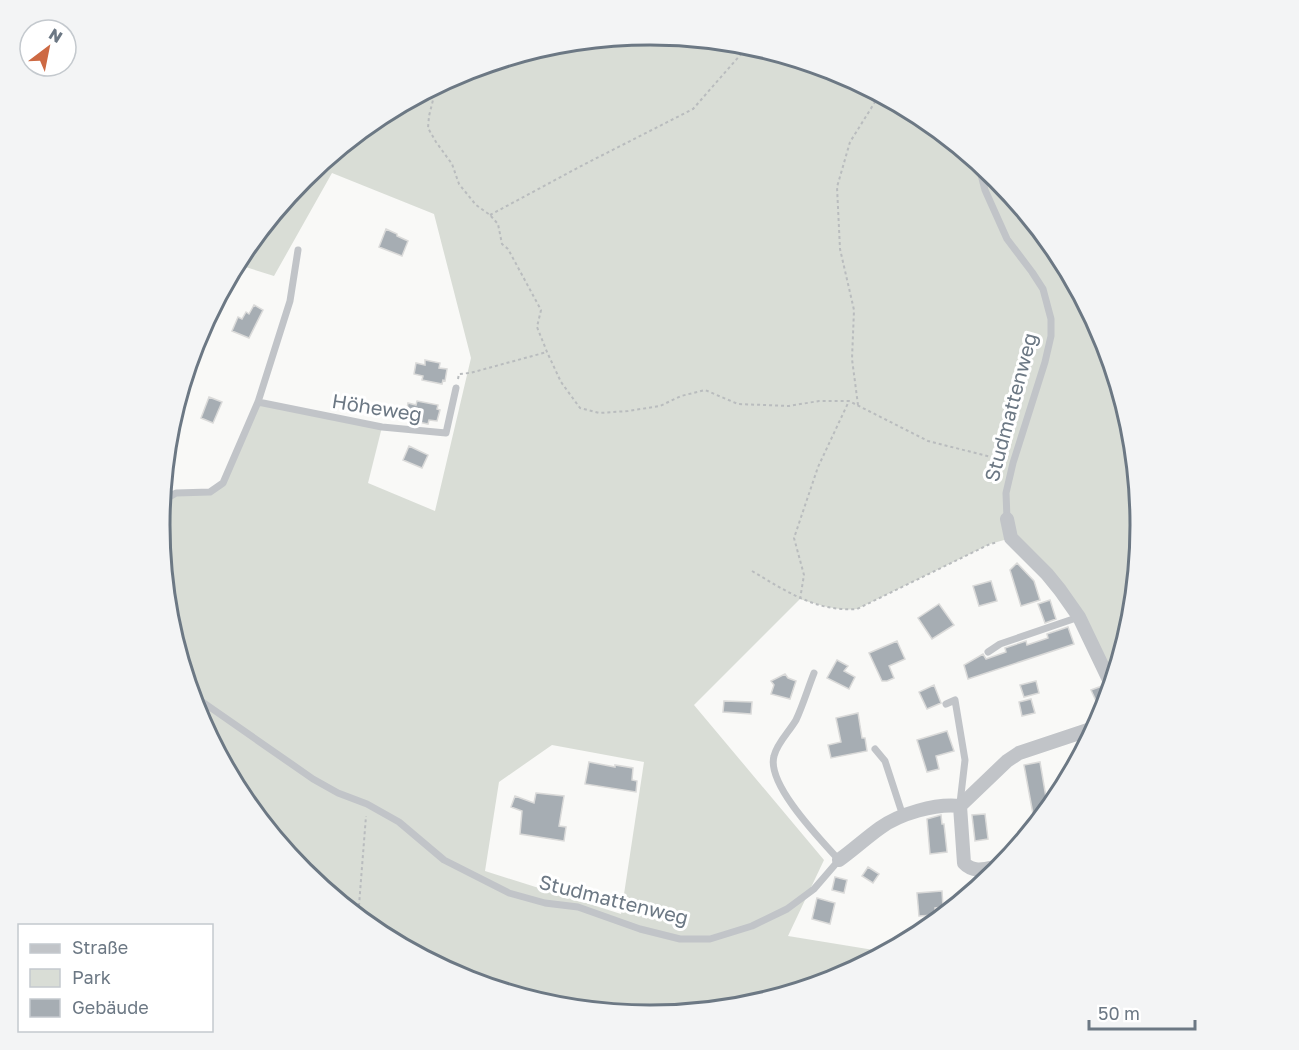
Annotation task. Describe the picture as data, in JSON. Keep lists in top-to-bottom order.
{
  "streets": {
    "street": ["Studmattenweg"],
    "lane": ["Höheweg"]
  },
  "legend": ["Straße", "Park", "Gebäude"],
  "scale_bar": "50 m",
  "north": "top right"
}
